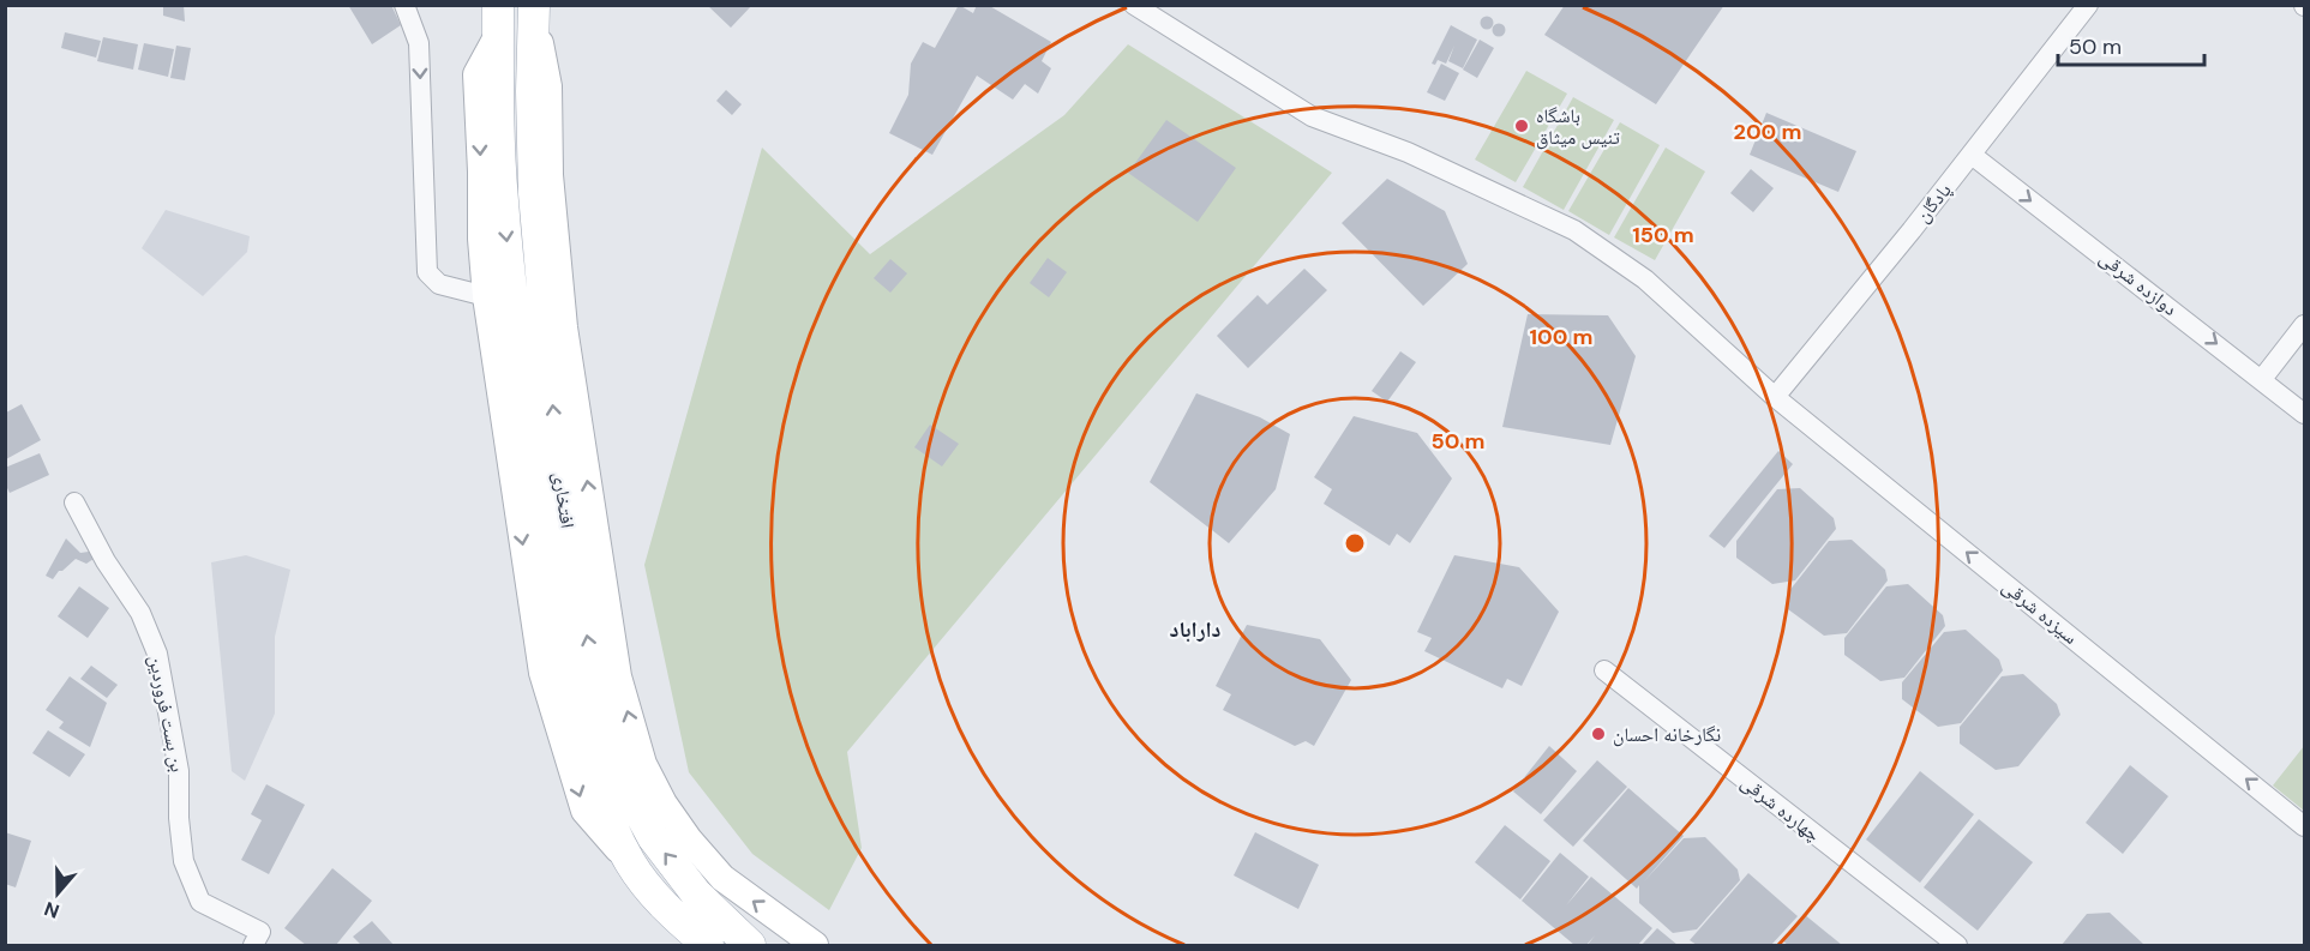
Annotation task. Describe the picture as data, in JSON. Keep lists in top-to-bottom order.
{
  "streets": {
    "main road": ["افتخاری"],
    "street": [
      "پادگان",
      "دوازده شرقی",
      "سیزده شرقی",
      "بن بست فروردین",
      "چهارده شرقی"
    ]
  },
  "crossings": [
    ["پادگان", "دوازده شرقی"],
    ["پادگان", "سیزده شرقی"]
  ],
  "one_way": ["دوازده شرقی", "سیزده شرقی"],
  "districts": ["داراباد"],
  "places": ["باشگاه تنيس ميثاق", "نگارخانه احسان"],
  "scale_bar": "50 m",
  "north": "bottom",
  "rings": [
    "200 m",
    "150 m",
    "100 m",
    "50 m"
  ]
}
